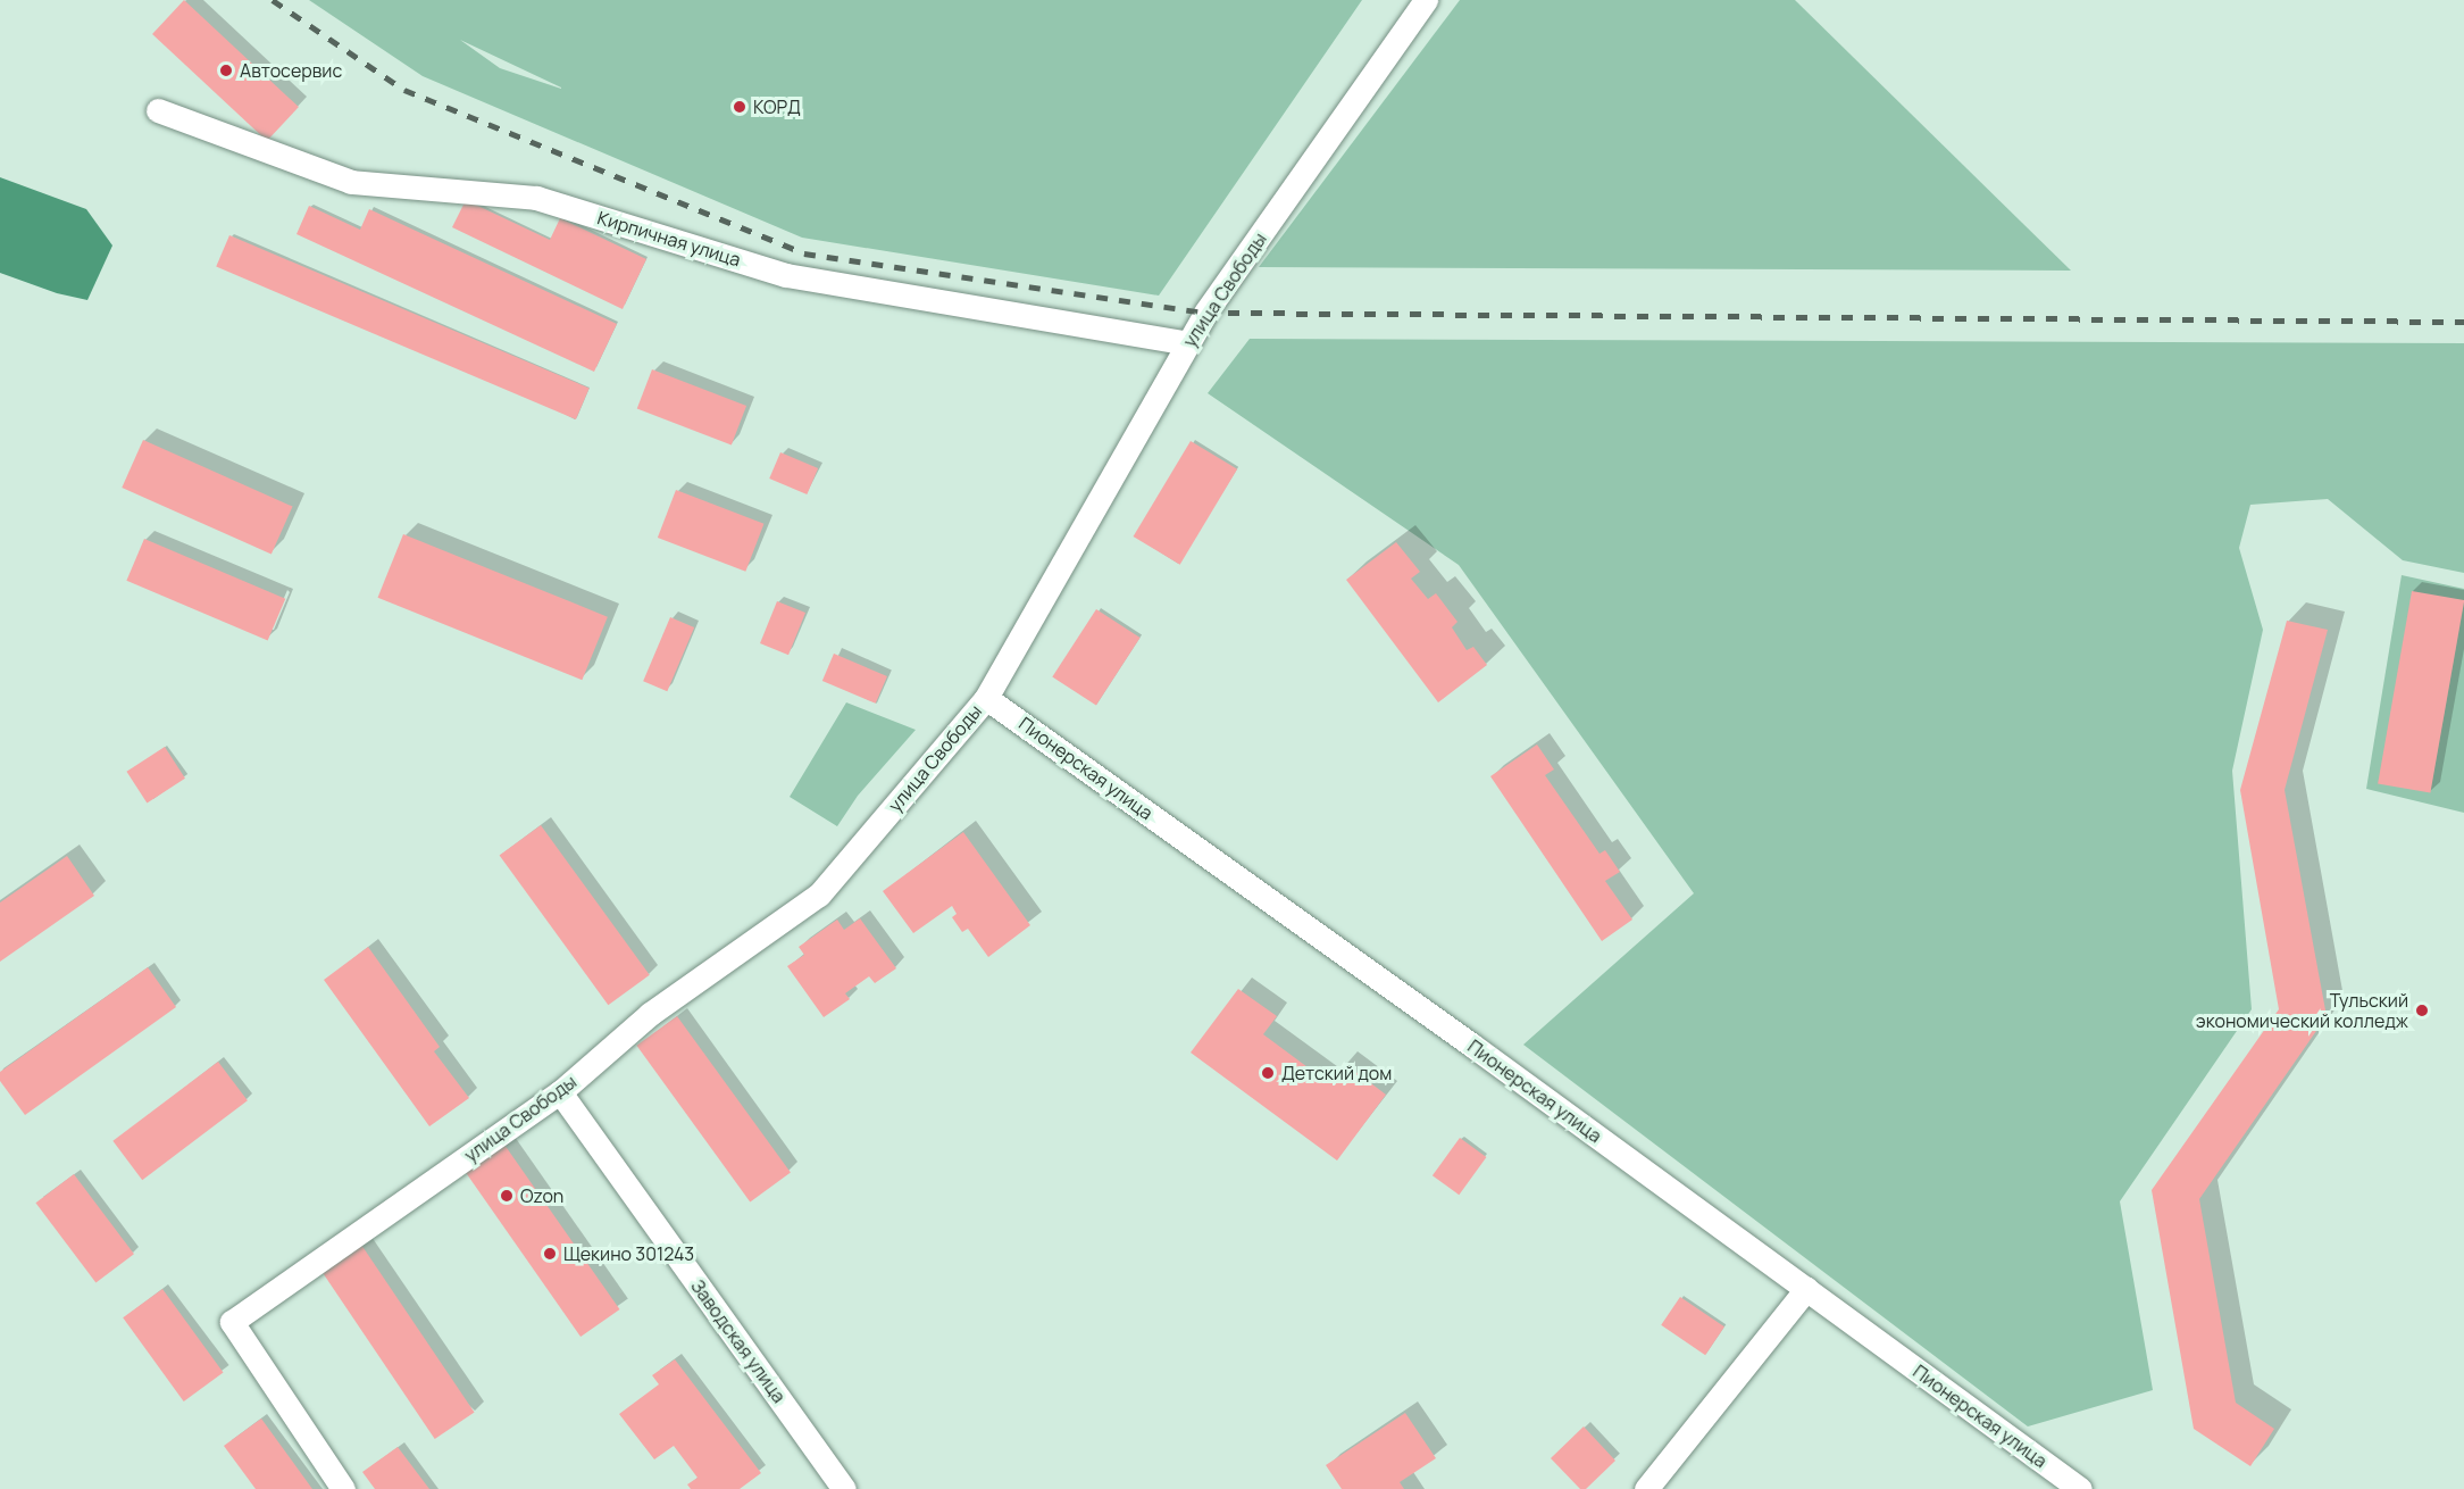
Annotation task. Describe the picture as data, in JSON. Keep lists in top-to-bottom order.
{
  "streets": {
    "street": [
      "Кирпичная улица",
      "улица Свободы",
      "Пионерская улица",
      "Заводская улица"
    ]
  },
  "crossings": [
    ["Кирпичная улица", "улица Свободы"],
    ["улица Свободы", "Пионерская улица"],
    ["улица Свободы", "Заводская улица"]
  ],
  "places": [
    "Автосервис",
    "КОРД",
    "Тульский экономический колледж",
    "Детский дом",
    "Ozon",
    "Щекино 301243"
  ]
}
